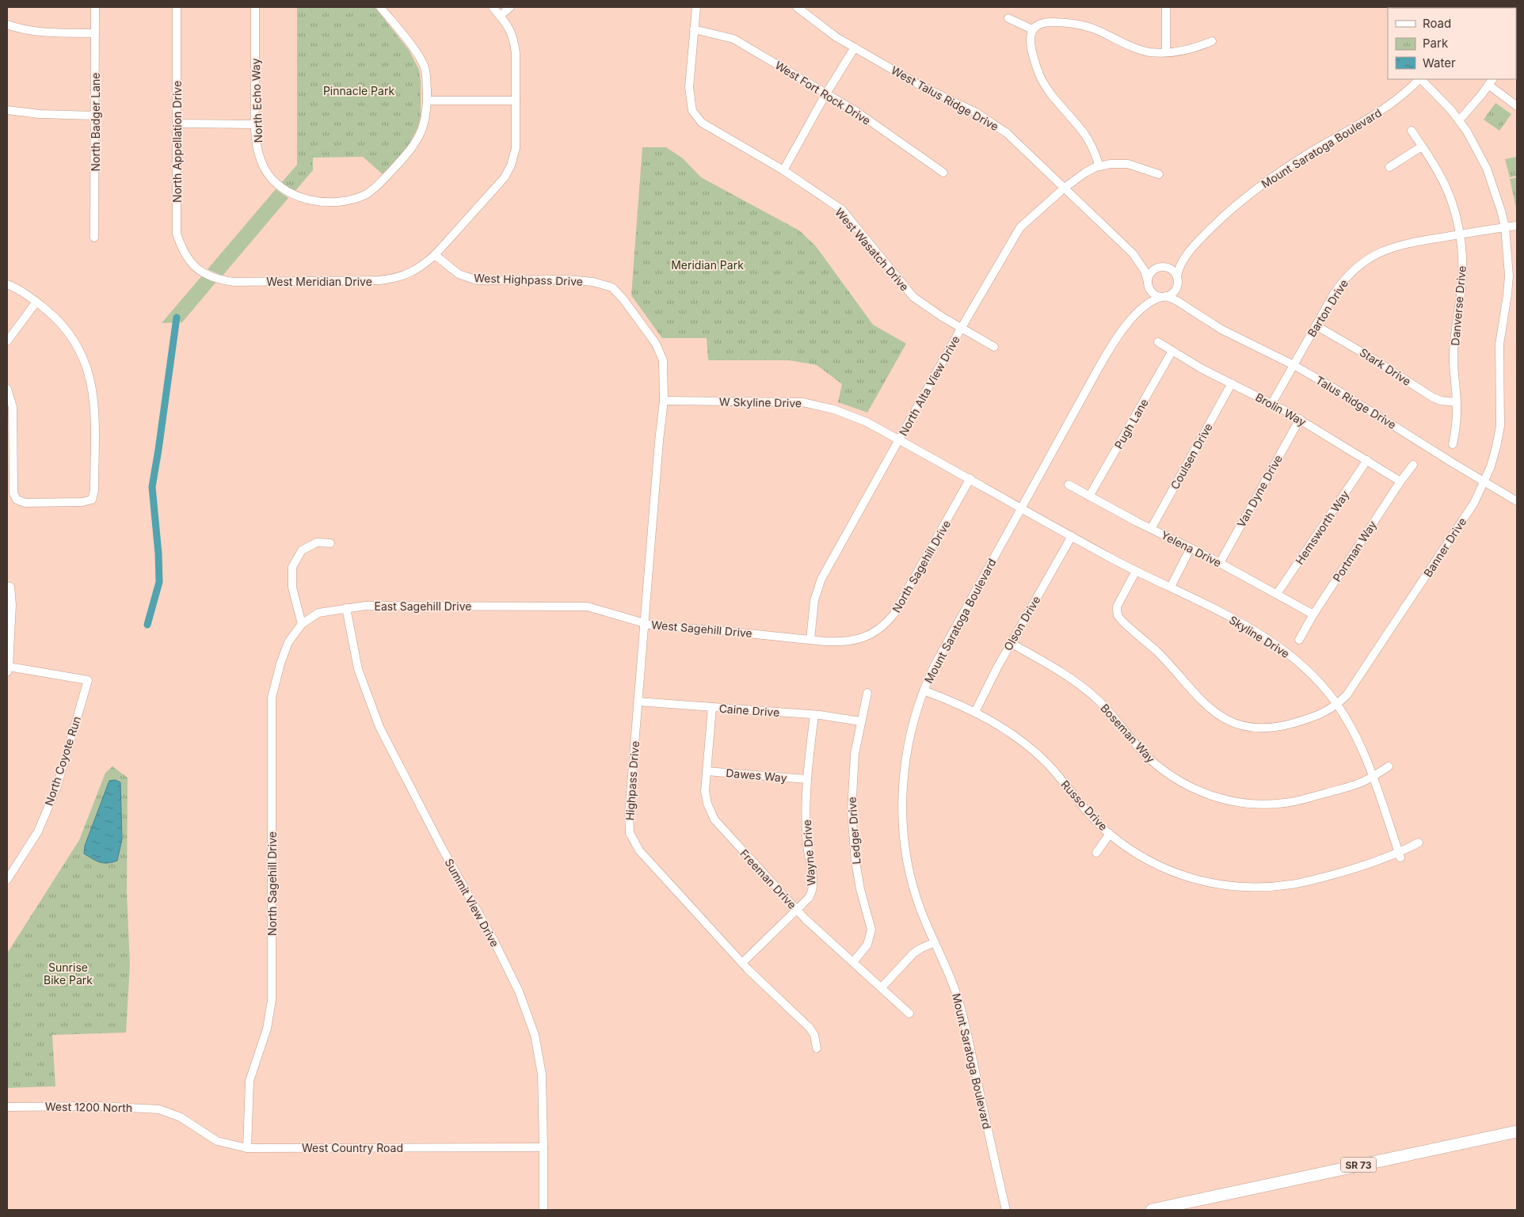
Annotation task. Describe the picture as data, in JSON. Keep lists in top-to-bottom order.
{
  "streets": {
    "highway": ["SR 73"],
    "street": [
      "West Fort Rock Drive",
      "West Talus Ridge Drive",
      "North Echo Way",
      "North Badger Lane",
      "North Appellation Drive",
      "Mount Saratoga Boulevard",
      "West Wasatch Drive",
      "West Highpass Drive",
      "West Meridian Drive",
      "Danverse Drive",
      "Barton Drive",
      "Stark Drive",
      "North Alta View Drive",
      "W Skyline Drive",
      "Talus Ridge Drive",
      "Brolin Way",
      "Pugh Lane",
      "Coulsen Drive",
      "Van Dyne Drive",
      "Hemsworth Way",
      "Banner Drive",
      "Yelena Drive",
      "Portman Way",
      "North Sagehill Drive",
      "East Sagehill Drive",
      "Olson Drive",
      "West Sagehill Drive",
      "Skyline Drive",
      "Caine Drive",
      "Boseman Way",
      "North Coyote Run",
      "Dawes Way",
      "Highpass Drive",
      "Russo Drive",
      "Ledger Drive",
      "Wayne Drive",
      "Freeman Drive",
      "Summit View Drive",
      "West 1200 North",
      "West Country Road"
    ]
  },
  "crossings": [
    ["West Fort Rock Drive", "West Wasatch Drive"],
    ["West Talus Ridge Drive", "Mount Saratoga Boulevard"],
    ["West Talus Ridge Drive", "North Alta View Drive"],
    ["West Talus Ridge Drive", "Talus Ridge Drive"],
    ["North Appellation Drive", "West Meridian Drive"],
    ["Mount Saratoga Boulevard", "W Skyline Drive"],
    ["Mount Saratoga Boulevard", "Talus Ridge Drive"],
    ["Mount Saratoga Boulevard", "Skyline Drive"],
    ["Mount Saratoga Boulevard", "Russo Drive"],
    ["West Wasatch Drive", "North Alta View Drive"],
    ["West Highpass Drive", "West Meridian Drive"],
    ["West Highpass Drive", "W Skyline Drive"],
    ["West Highpass Drive", "Highpass Drive"],
    ["Danverse Drive", "Barton Drive"],
    ["Danverse Drive", "Stark Drive"],
    ["Barton Drive", "Stark Drive"],
    ["Barton Drive", "Talus Ridge Drive"],
    ["Barton Drive", "Brolin Way"],
    ["Barton Drive", "Banner Drive"],
    ["North Alta View Drive", "W Skyline Drive"],
    ["North Alta View Drive", "North Sagehill Drive"],
    ["North Alta View Drive", "West Sagehill Drive"],
    ["W Skyline Drive", "North Sagehill Drive"],
    ["W Skyline Drive", "Skyline Drive"],
    ["W Skyline Drive", "Highpass Drive"],
    ["Talus Ridge Drive", "Banner Drive"],
    ["Brolin Way", "Pugh Lane"],
    ["Brolin Way", "Coulsen Drive"],
    ["Brolin Way", "Van Dyne Drive"],
    ["Brolin Way", "Hemsworth Way"],
    ["Brolin Way", "Portman Way"],
    ["Pugh Lane", "Yelena Drive"],
    ["Coulsen Drive", "Yelena Drive"],
    ["Van Dyne Drive", "Yelena Drive"],
    ["Hemsworth Way", "Yelena Drive"],
    ["Banner Drive", "Skyline Drive"],
    ["Yelena Drive", "Portman Way"],
    ["North Sagehill Drive", "East Sagehill Drive"],
    ["North Sagehill Drive", "West Sagehill Drive"],
    ["North Sagehill Drive", "West Country Road"],
    ["East Sagehill Drive", "West Sagehill Drive"],
    ["East Sagehill Drive", "Summit View Drive"],
    ["Olson Drive", "Skyline Drive"],
    ["Olson Drive", "Boseman Way"],
    ["Olson Drive", "Russo Drive"],
    ["West Sagehill Drive", "Highpass Drive"],
    ["Skyline Drive", "Boseman Way"],
    ["Skyline Drive", "Russo Drive"],
    ["Caine Drive", "Highpass Drive"],
    ["Caine Drive", "Ledger Drive"],
    ["Caine Drive", "Wayne Drive"],
    ["Caine Drive", "Freeman Drive"],
    ["Dawes Way", "Wayne Drive"],
    ["Dawes Way", "Freeman Drive"],
    ["Highpass Drive", "Wayne Drive"],
    ["Ledger Drive", "Freeman Drive"],
    ["Wayne Drive", "Freeman Drive"],
    ["Summit View Drive", "West Country Road"],
    ["West 1200 North", "West Country Road"]
  ],
  "parks": ["Pinnacle Park", "Meridian Park", "Sunrise Bike Park"],
  "legend": ["Road", "Park", "Water"]
}
